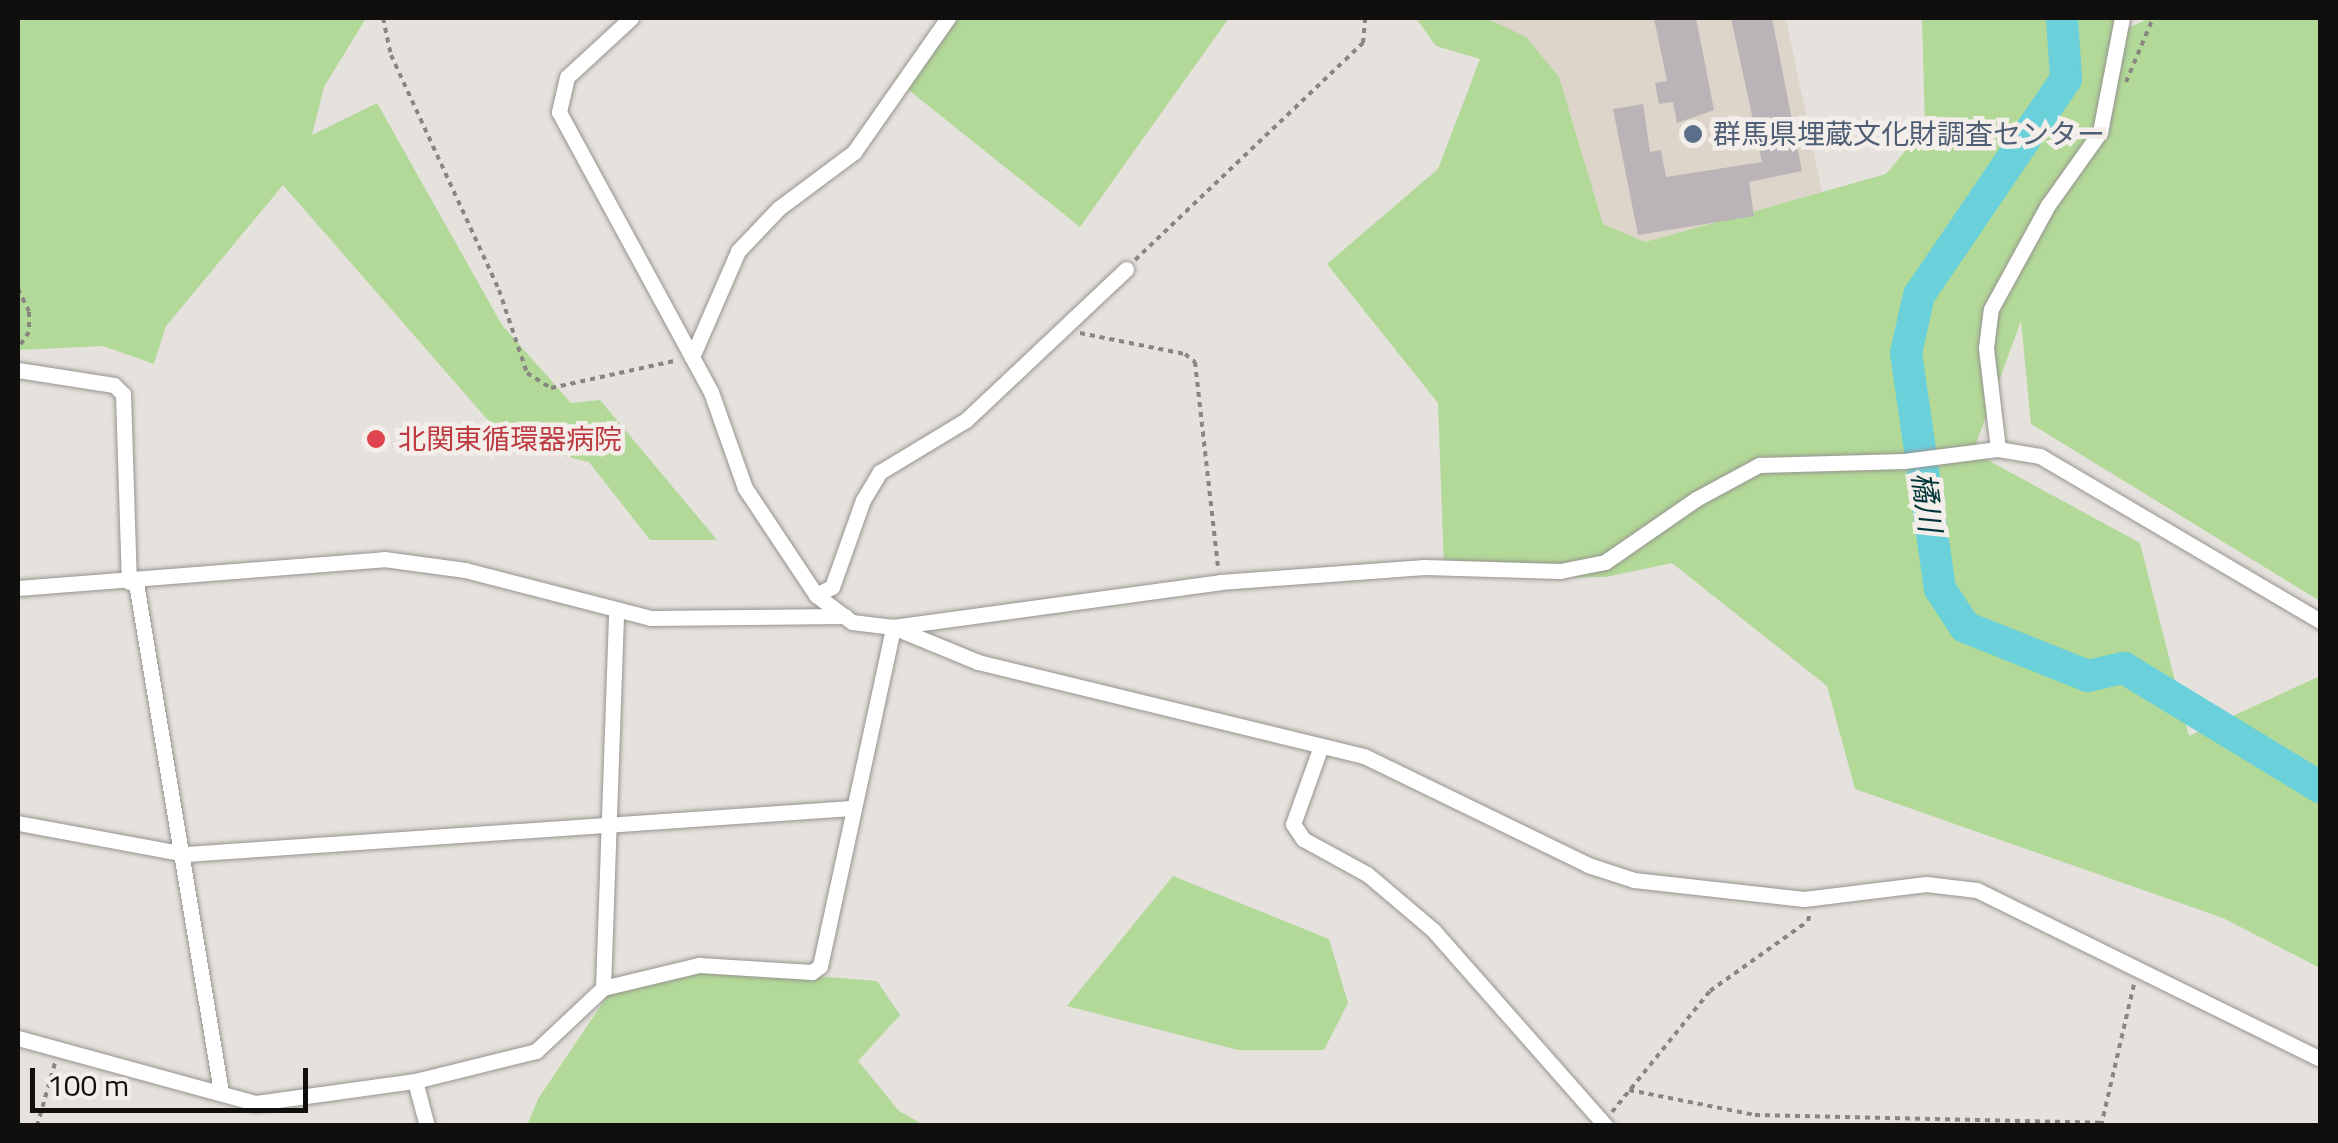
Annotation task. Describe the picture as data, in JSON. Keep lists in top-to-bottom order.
{
  "water": ["橘川"],
  "places": ["群馬県埋蔵文化財調査センター", "北関東循環器病院"],
  "scale_bar": "100 m"
}
